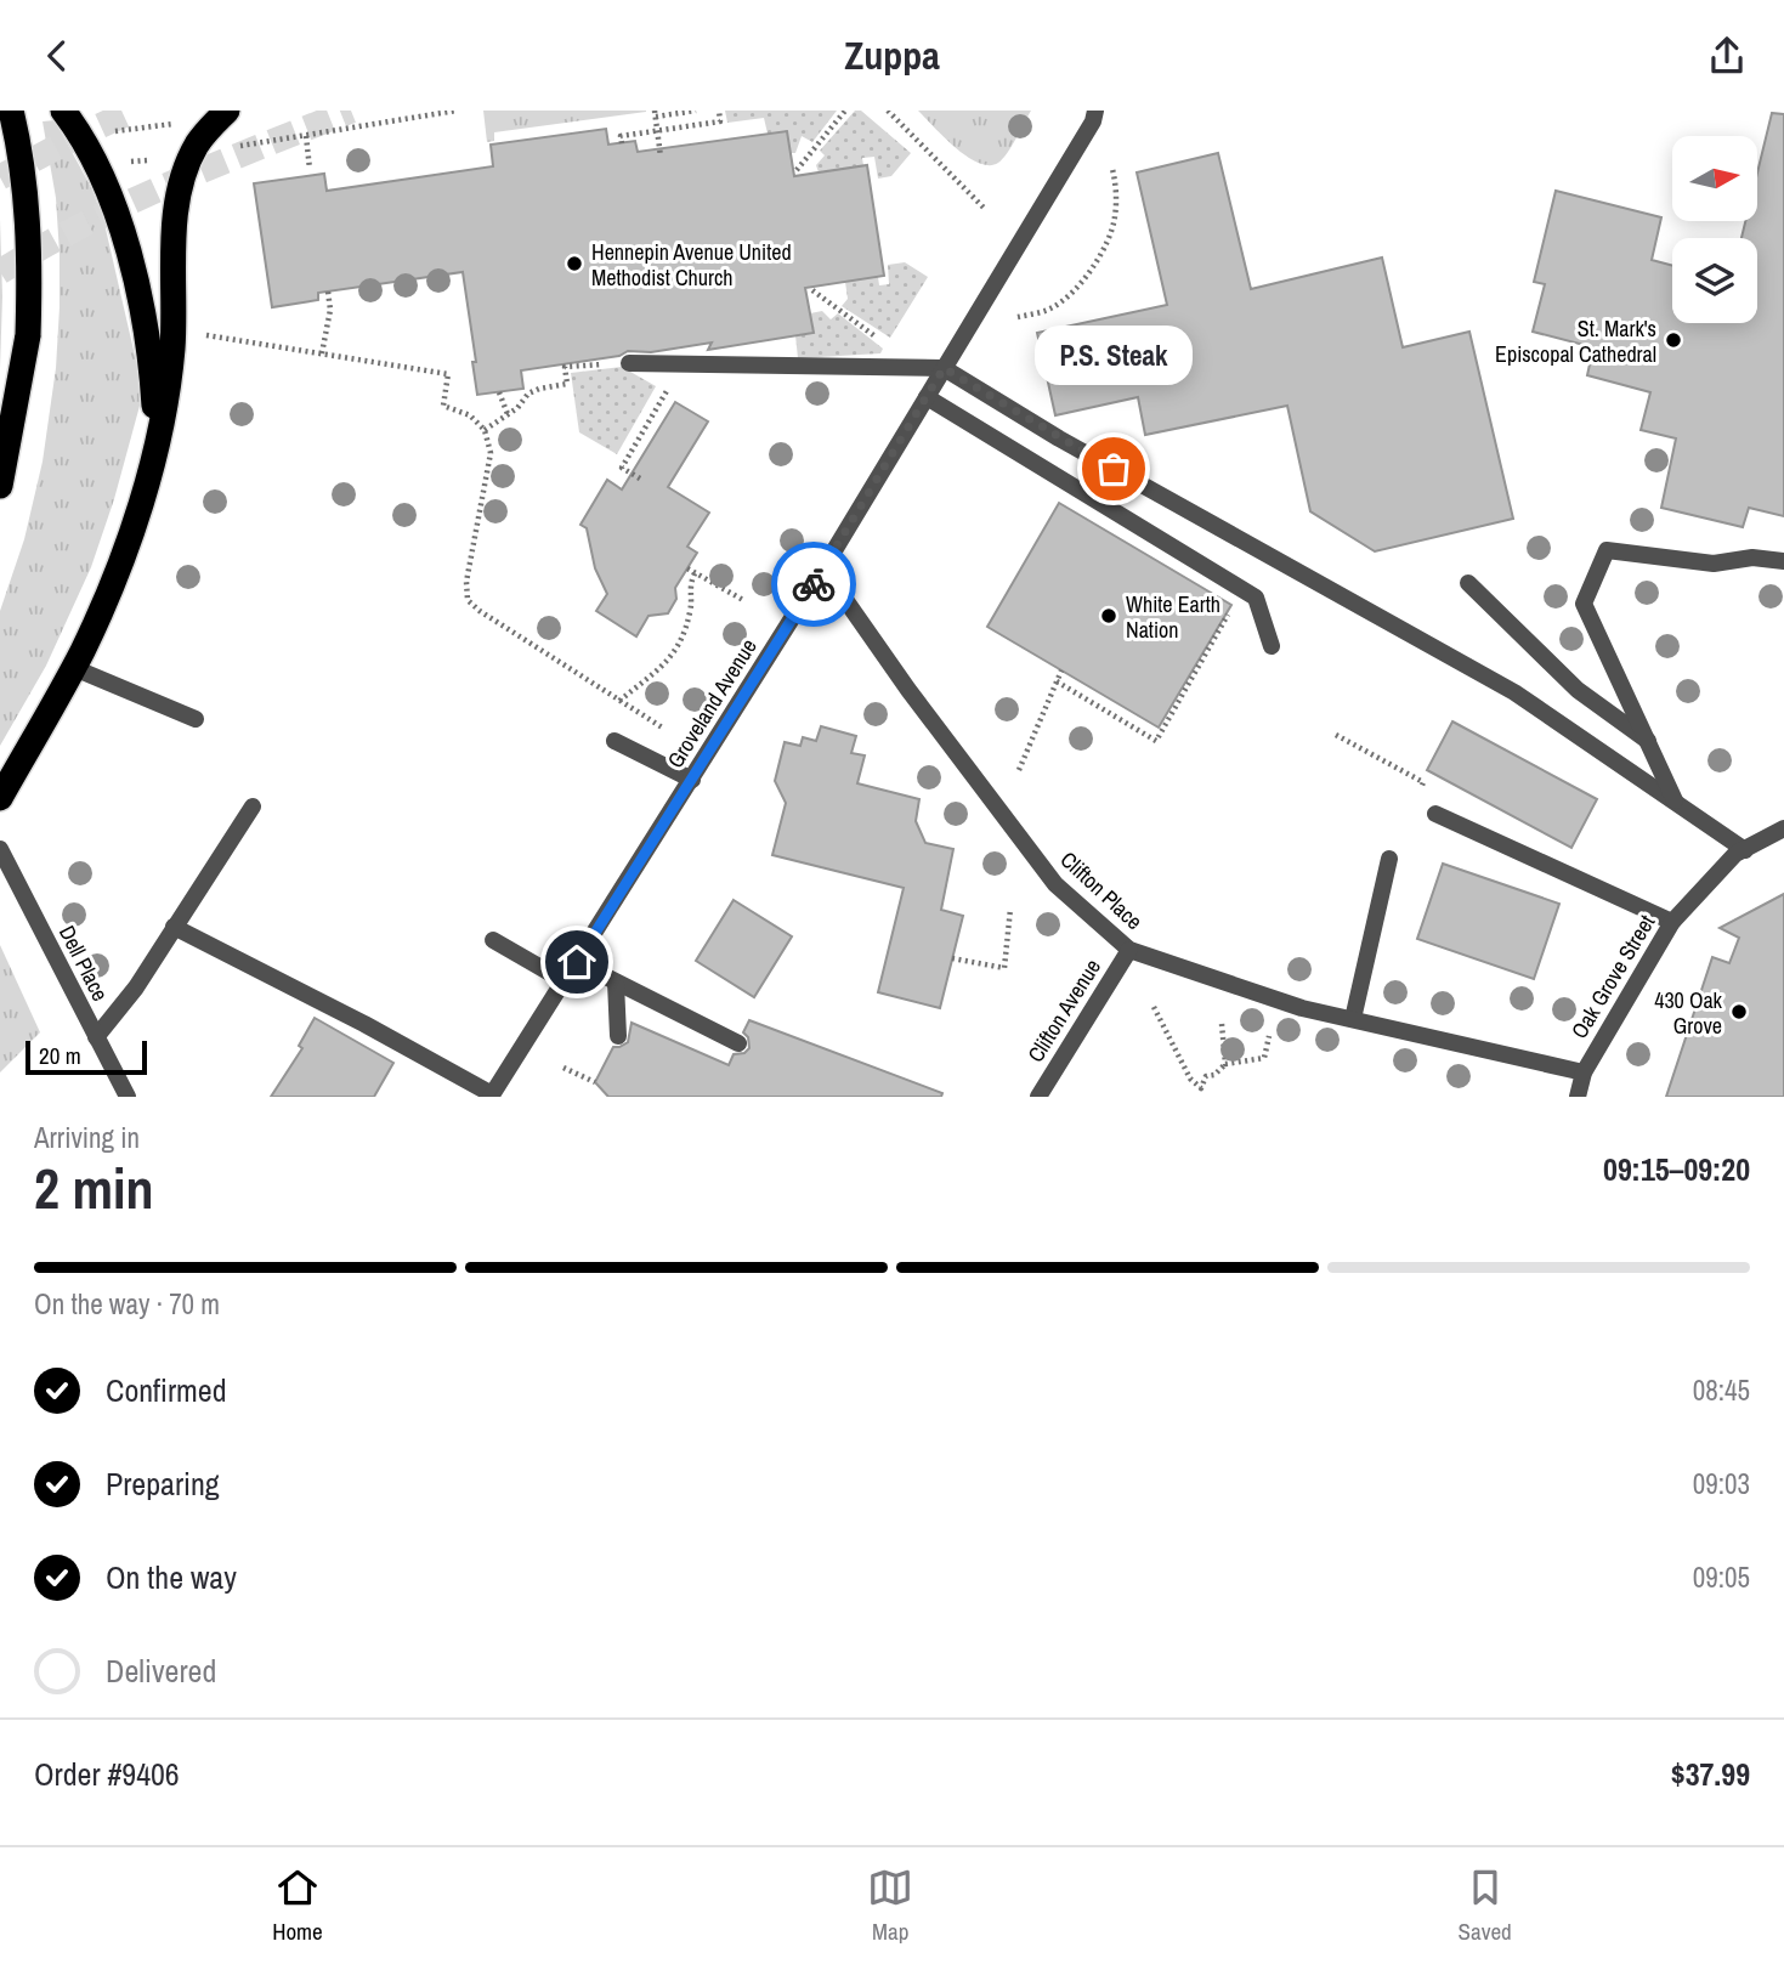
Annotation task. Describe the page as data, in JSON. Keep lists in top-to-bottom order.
{
  "streets": {
    "street": [
      "Groveland Avenue",
      "Clifton Place",
      "Dell Place",
      "Oak Grove Street",
      "Clifton Avenue"
    ]
  },
  "crossings": [
    ["Groveland Avenue", "Clifton Place"],
    ["Clifton Place", "Oak Grove Street"],
    ["Clifton Place", "Clifton Avenue"]
  ],
  "places": [
    "Hennepin Avenue United Methodist Church",
    "St. Mark's Episcopal Cathedral",
    "P.S. Steak",
    "White Earth Nation",
    "430 Oak Grove"
  ],
  "scale_bar": "20 m",
  "north": "right",
  "page": {
    "header": "Zuppa",
    "bubble": "P.S. Steak",
    "scale": "20 m",
    "heading": ["2 min", "Arriving in", "09:15–09:20"],
    "panel": ["Order #9406", "$37.99"],
    "bar": "On the way · 70 m",
    "list": [
      ["Confirmed", "08:45"],
      ["Preparing", "09:03"],
      ["On the way", "09:05"],
      "Delivered"
    ],
    "tabs": ["Home", "Map", "Saved"]
  }
}
